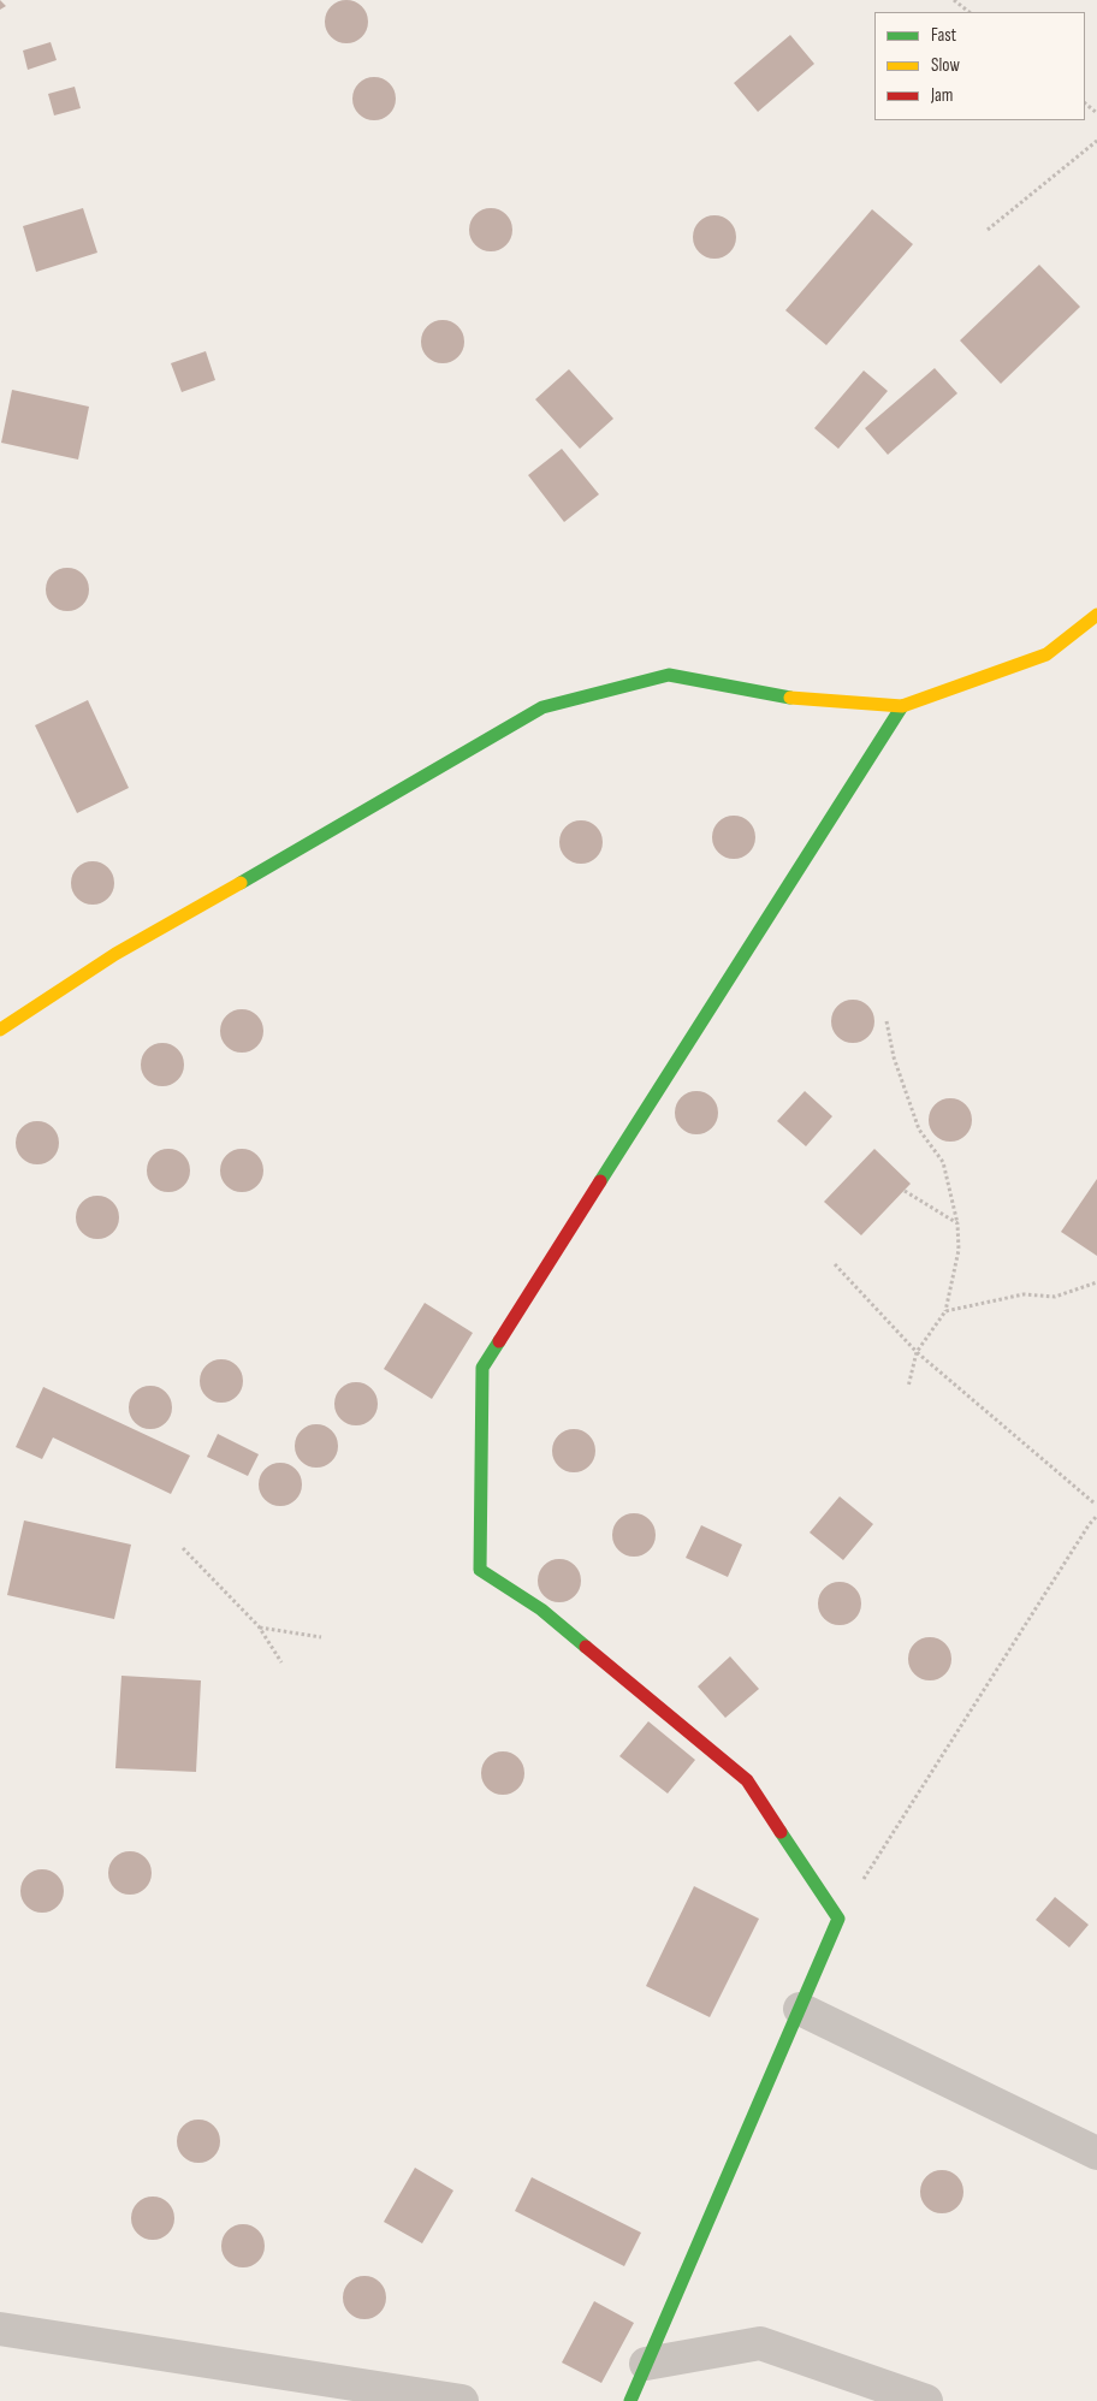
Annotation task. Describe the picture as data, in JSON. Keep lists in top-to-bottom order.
{
  "legend": ["Fast", "Slow", "Jam"]
}
